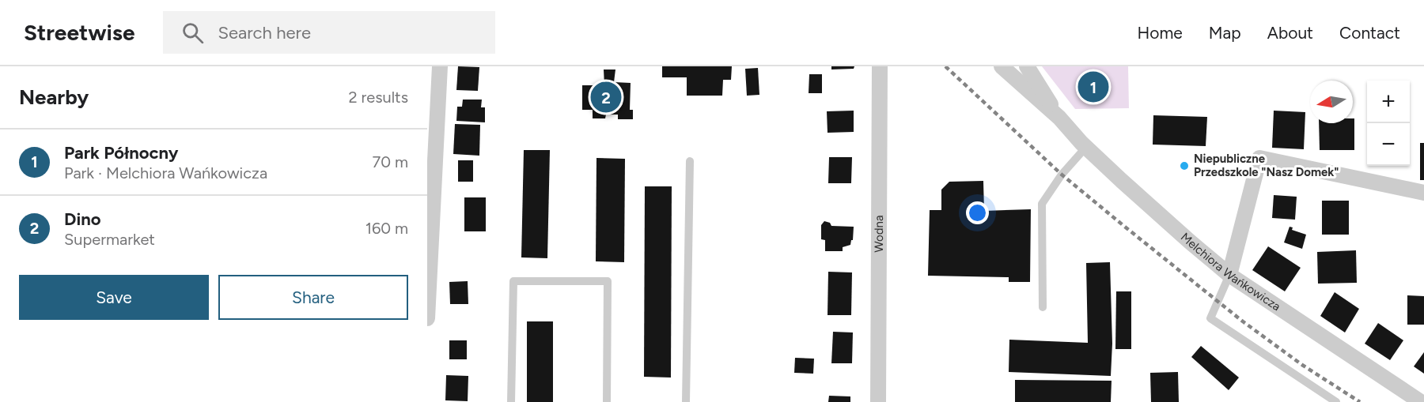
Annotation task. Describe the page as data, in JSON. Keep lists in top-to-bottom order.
{
  "streets": {
    "street": ["Wodna", "Melchiora Wańkowicza"]
  },
  "places": ["Niepubliczne Przedszkole \"Nasz Domek\""],
  "north": "left",
  "page": {
    "header": "Streetwise",
    "search": "Search here",
    "nav": [
      "Home",
      "Map",
      "About",
      "Contact"
    ],
    "heading": ["Nearby", "2 results"],
    "pins": ["1", "2"],
    "map_buttons": ["+", "−"],
    "list": [
      {
        "mark": "1",
        "name": "Park Północny",
        "note": "Park · Melchiora Wańkowicza",
        "value": "70 m"
      },
      {
        "mark": "2",
        "name": "Dino",
        "note": "Supermarket",
        "value": "160 m"
      }
    ],
    "buttons": ["Save", "Share"]
  }
}
